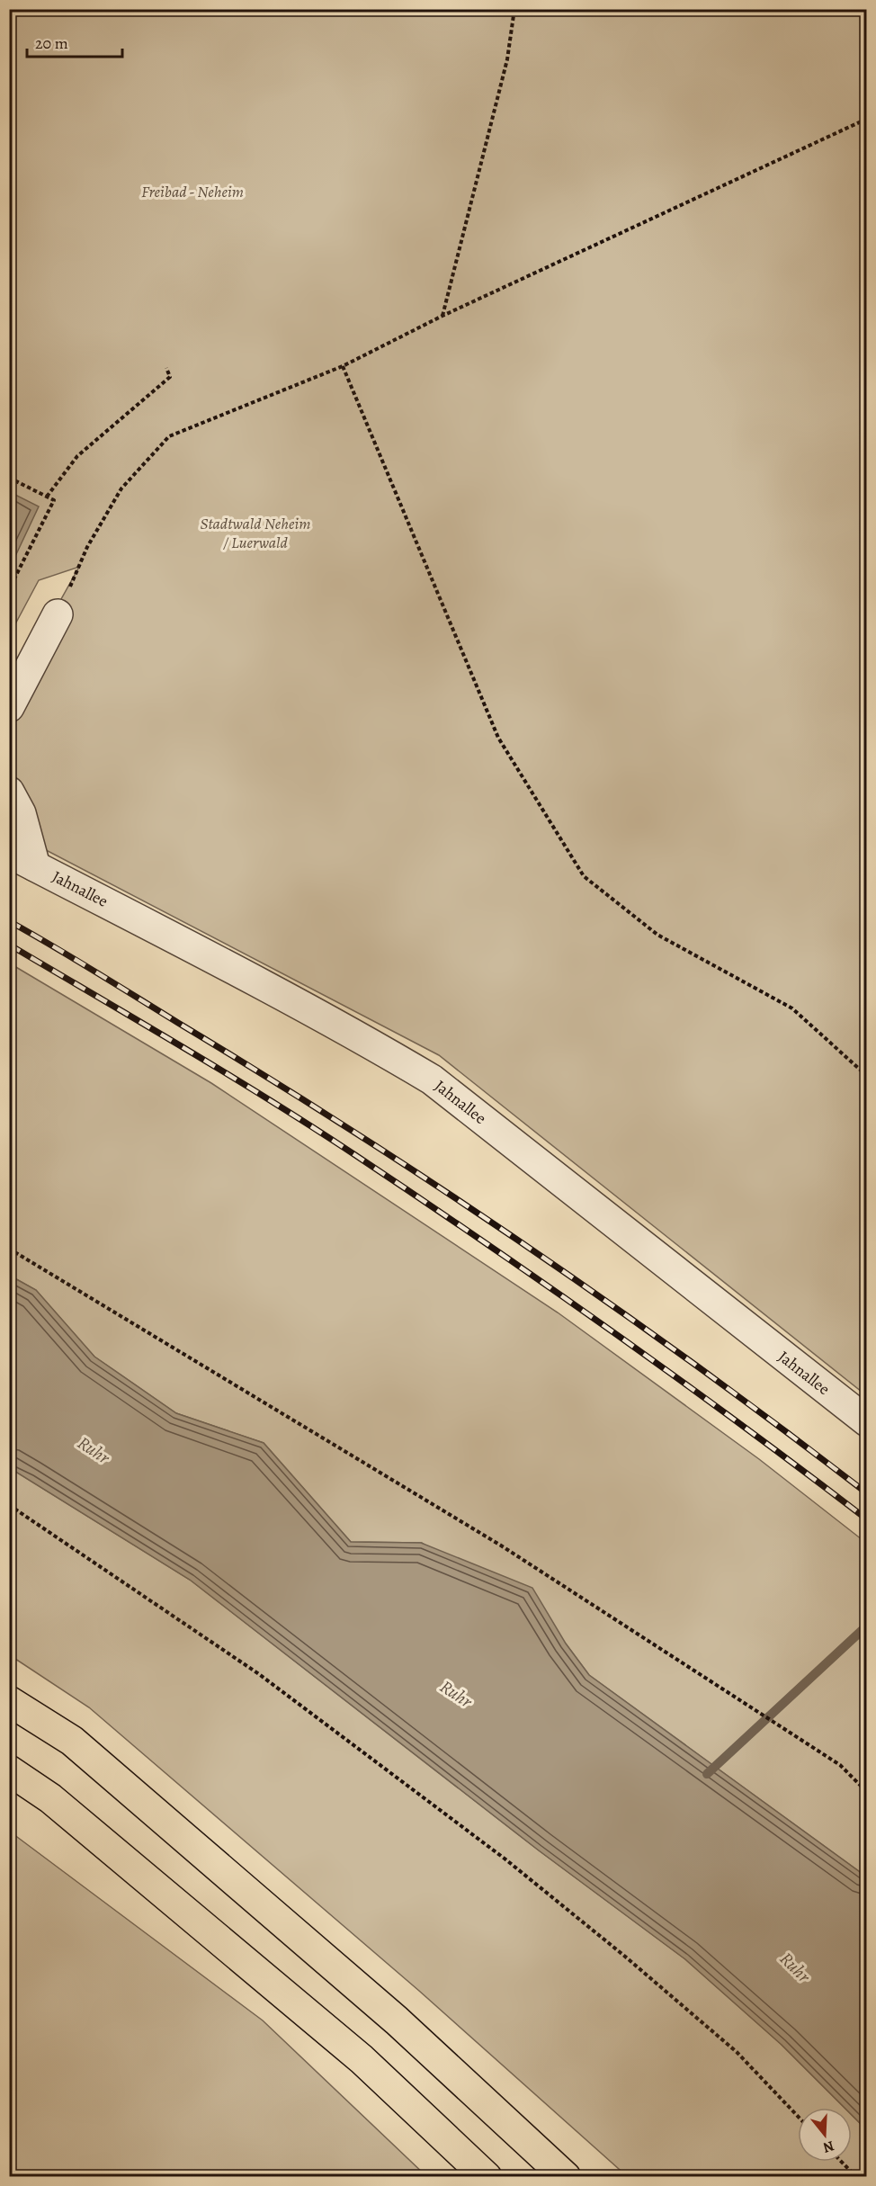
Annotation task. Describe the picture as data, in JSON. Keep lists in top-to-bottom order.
{
  "streets": {
    "street": ["Jahnallee"]
  },
  "water": ["Ruhr"],
  "parks": ["Freibad - Neheim", "Stadtwald Neheim / Luerwald"],
  "scale_bar": "20 m",
  "north": "bottom"
}
